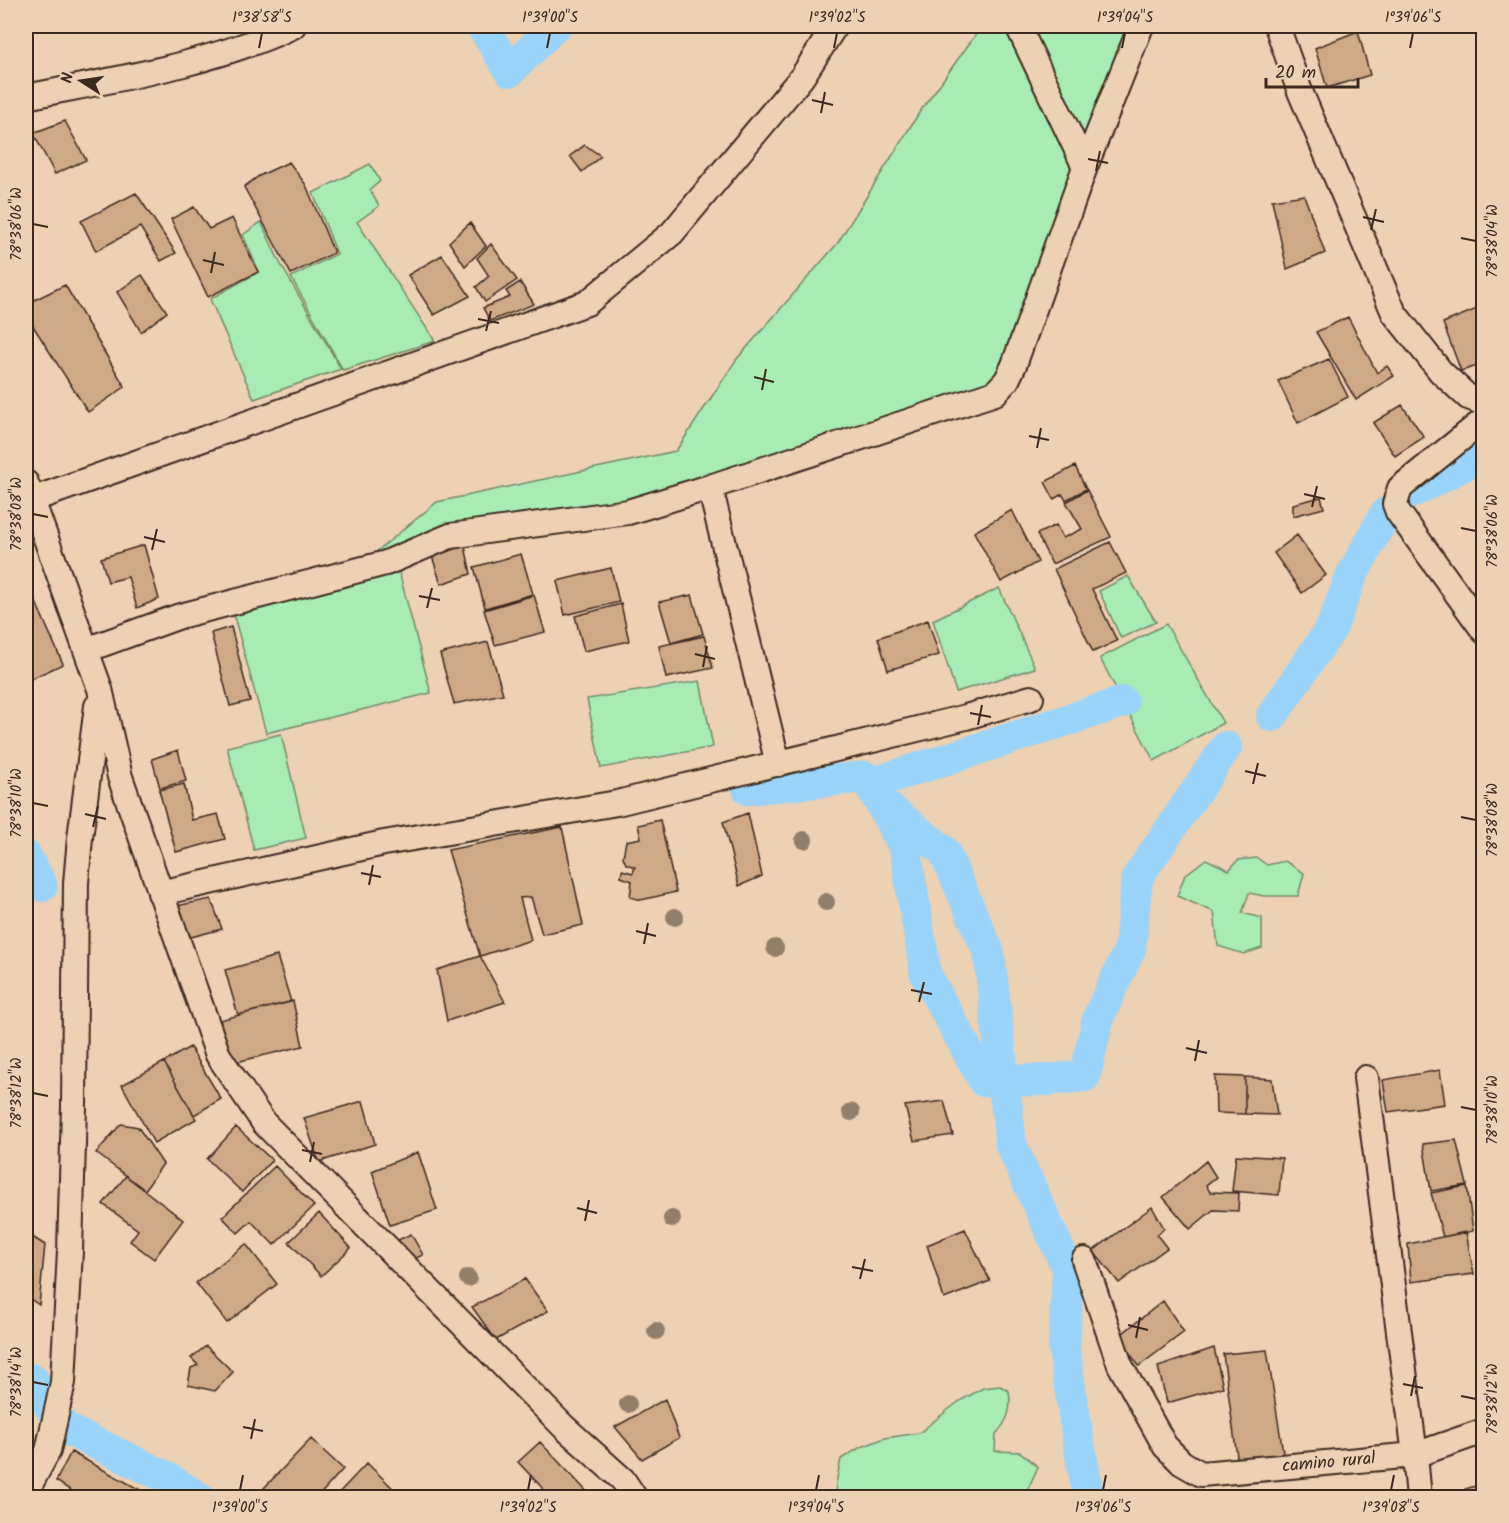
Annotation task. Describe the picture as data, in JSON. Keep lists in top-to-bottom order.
{
  "streets": {
    "street": ["camino rural"]
  },
  "scale_bar": "20 m",
  "north": "left",
  "coordinates": [
    "1°38'58\"S",
    "1°39'00\"S",
    "1°39'02\"S",
    "1°39'04\"S",
    "1°39'06\"S",
    "78°38'06\"W",
    "78°38'04\"W",
    "78°38'08\"W",
    "78°38'10\"W",
    "78°38'12\"W",
    "78°38'14\"W",
    "1°39'08\"S"
  ]
}
